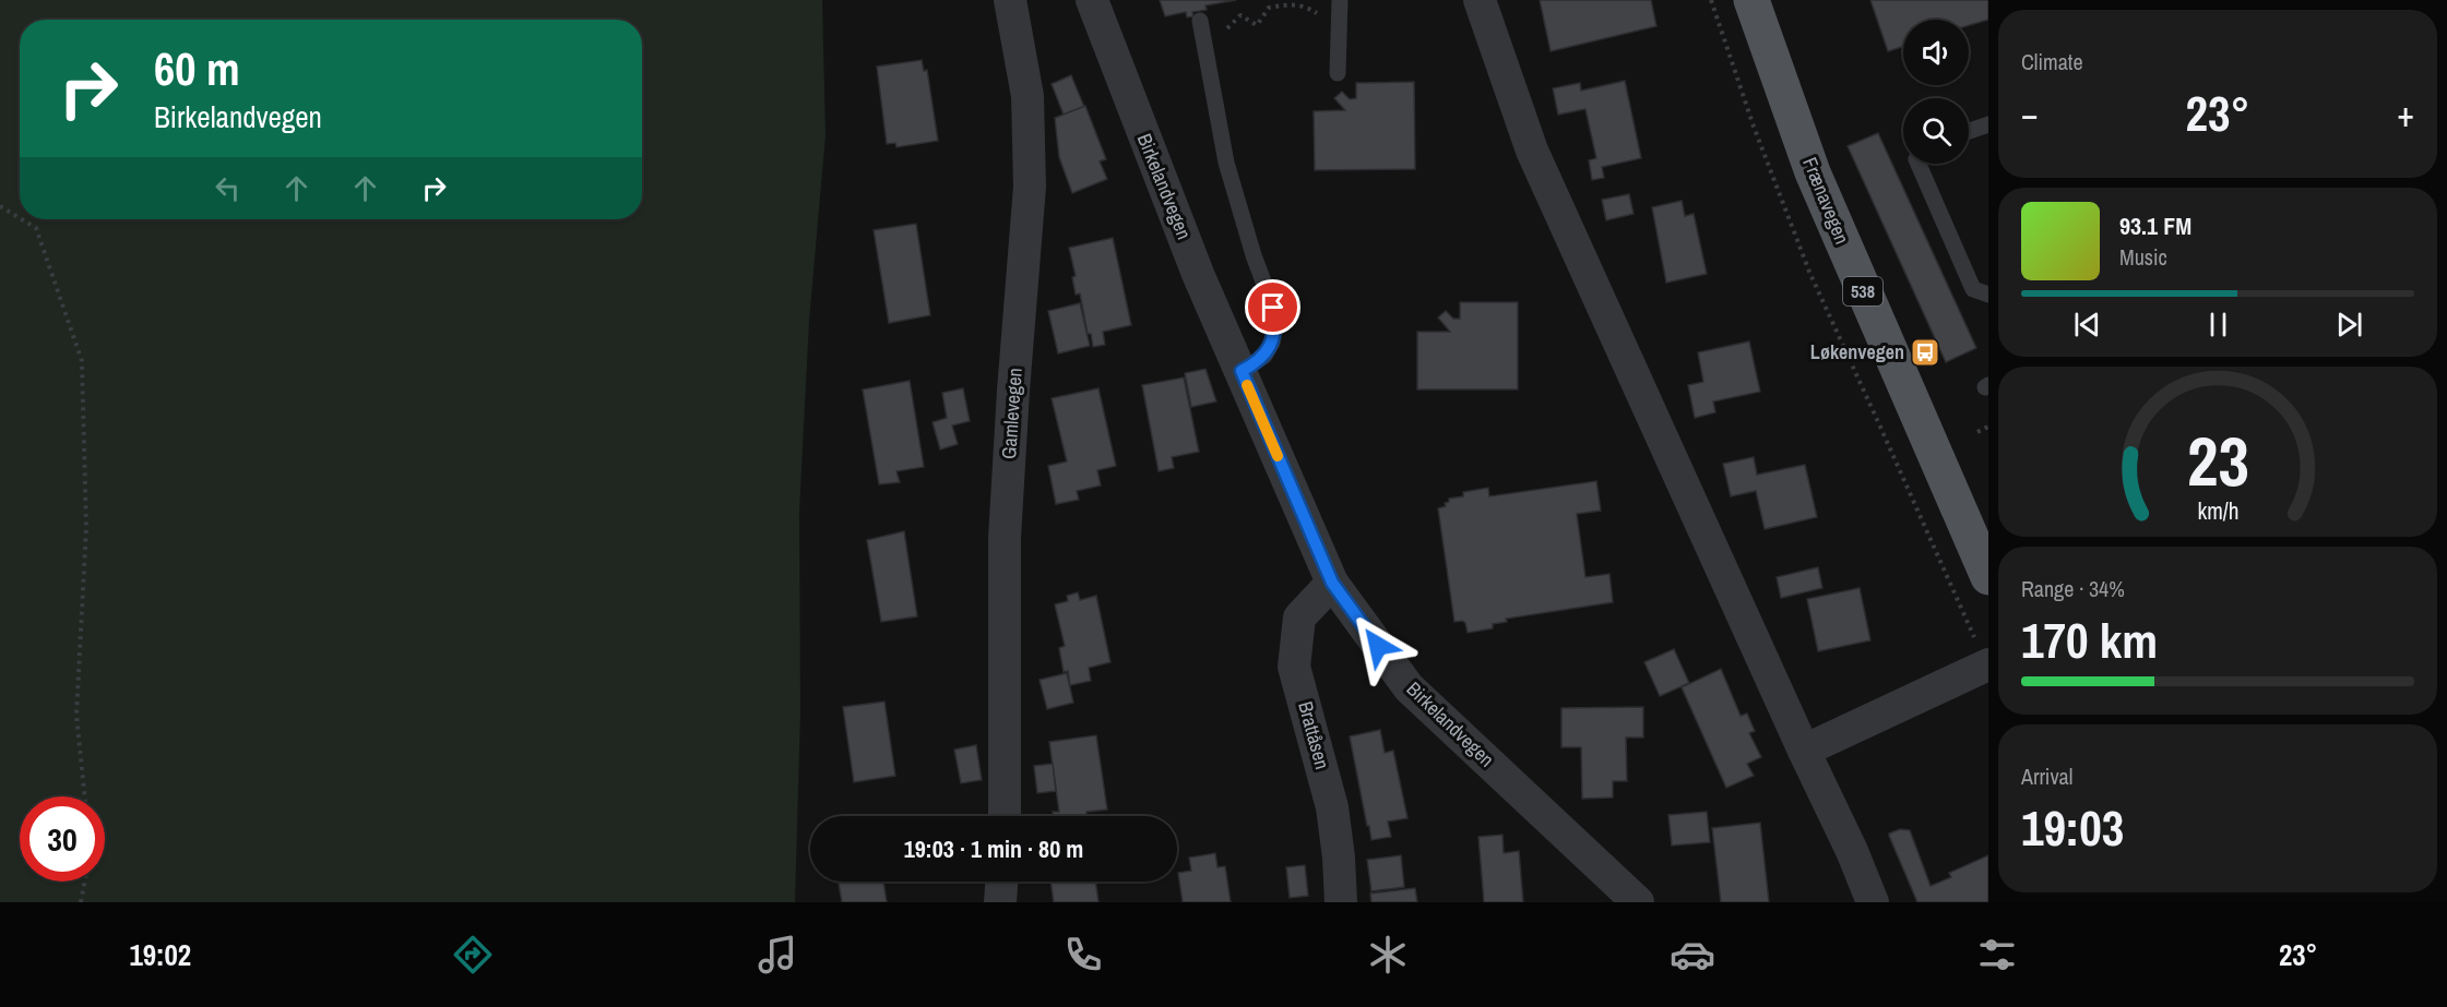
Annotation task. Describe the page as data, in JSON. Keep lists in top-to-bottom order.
{
  "streets": {
    "main road": ["Frænavegen", "538"],
    "street": ["Birkelandvegen", "Gamlevegen", "Brattåsen"]
  },
  "crossings": [
    ["Birkelandvegen", "Brattåsen"]
  ],
  "places": {
    "bus stop": ["Løkenvegen"]
  },
  "page": {
    "tile": [
      "Climate",
      ["Range · 34%", "170 km"],
      ["Arrival", "19:03"]
    ],
    "turn": ["60 m", "Birkelandvegen"],
    "heat": ["−", "23°", "+"],
    "song": ["93.1 FM", "Music"],
    "limit": "30",
    "trip": "19:03 · 1 min · 80 m",
    "tabs": ["19:02", "23°"],
    "gauge": ["23", "km/h"]
  }
}
